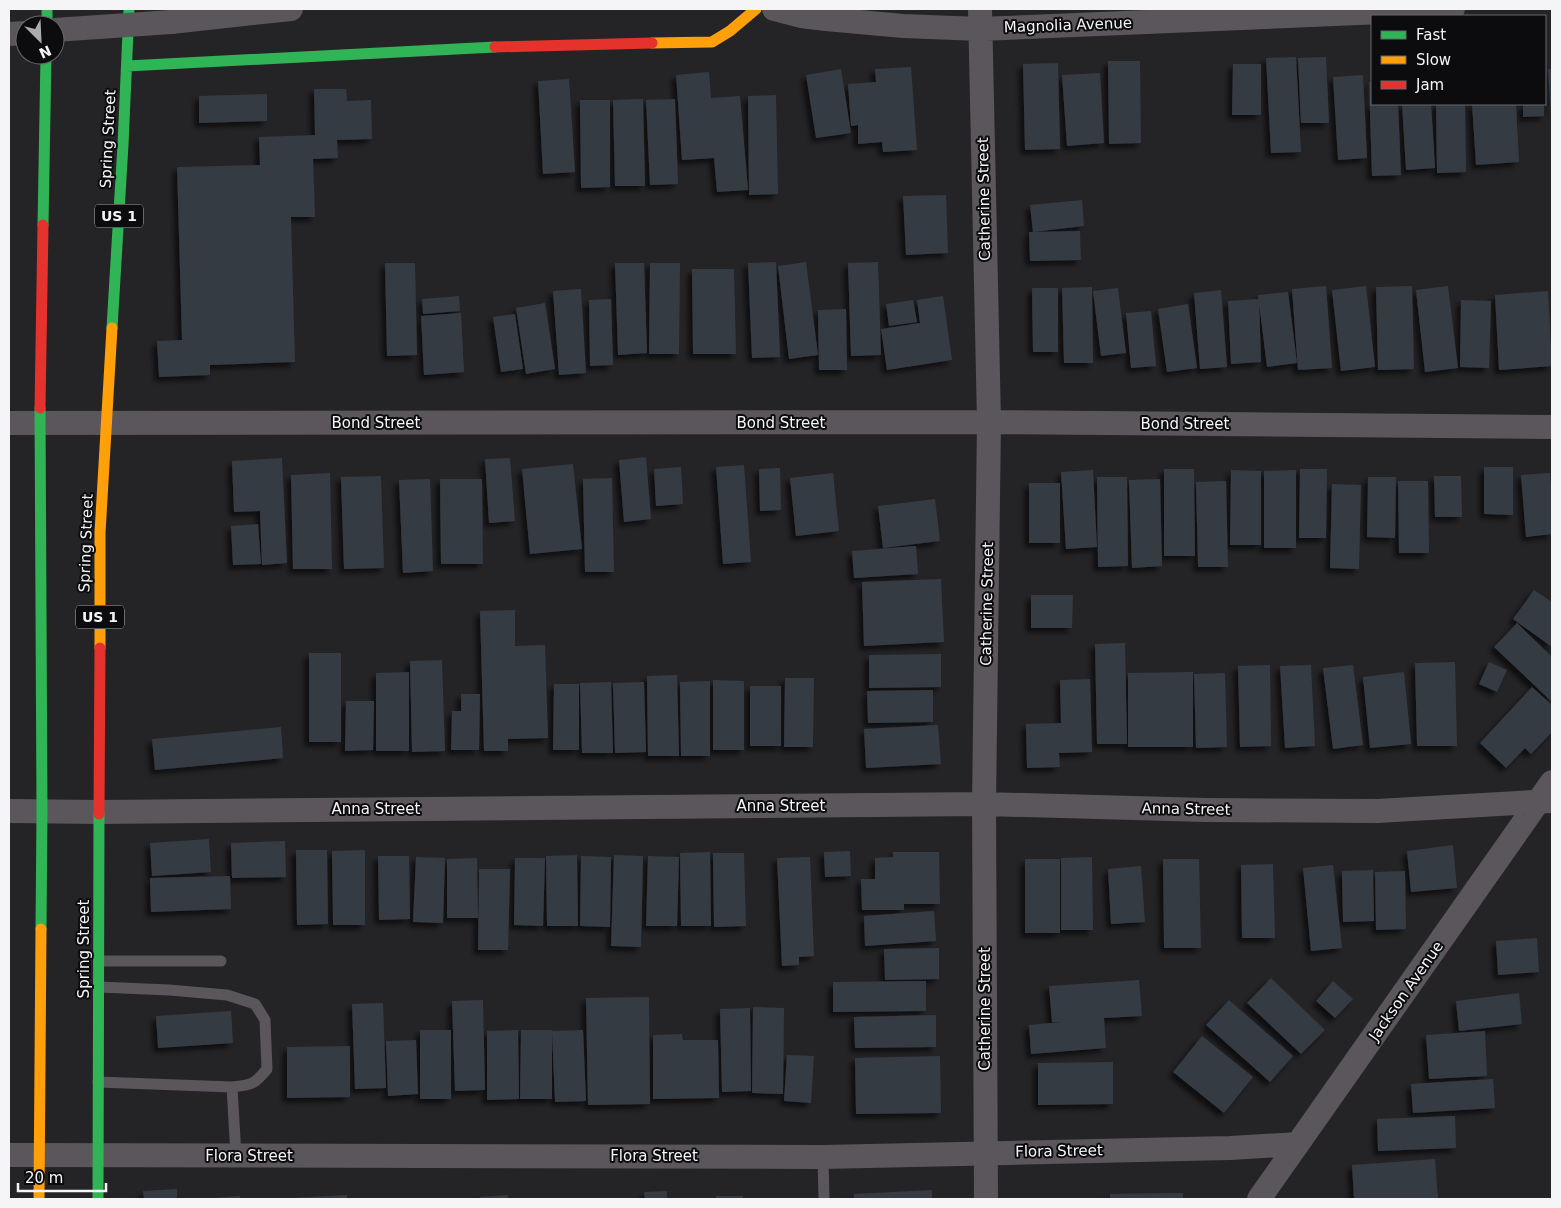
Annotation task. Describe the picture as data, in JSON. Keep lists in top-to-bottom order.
{
  "streets": {
    "highway": ["Spring Street", "US 1"],
    "street": [
      "Magnolia Avenue",
      "Catherine Street",
      "Bond Street",
      "Anna Street",
      "Jackson Avenue",
      "Flora Street"
    ]
  },
  "crossings": [
    ["Magnolia Avenue", "Catherine Street"],
    ["Spring Street", "Bond Street"],
    ["Spring Street", "Anna Street"],
    ["Spring Street", "Flora Street"],
    ["Catherine Street", "Bond Street"],
    ["Catherine Street", "Anna Street"],
    ["Catherine Street", "Flora Street"],
    ["Anna Street", "Jackson Avenue"],
    ["Jackson Avenue", "Flora Street"]
  ],
  "legend": ["Fast", "Slow", "Jam"],
  "scale_bar": "20 m",
  "north": "bottom right"
}
